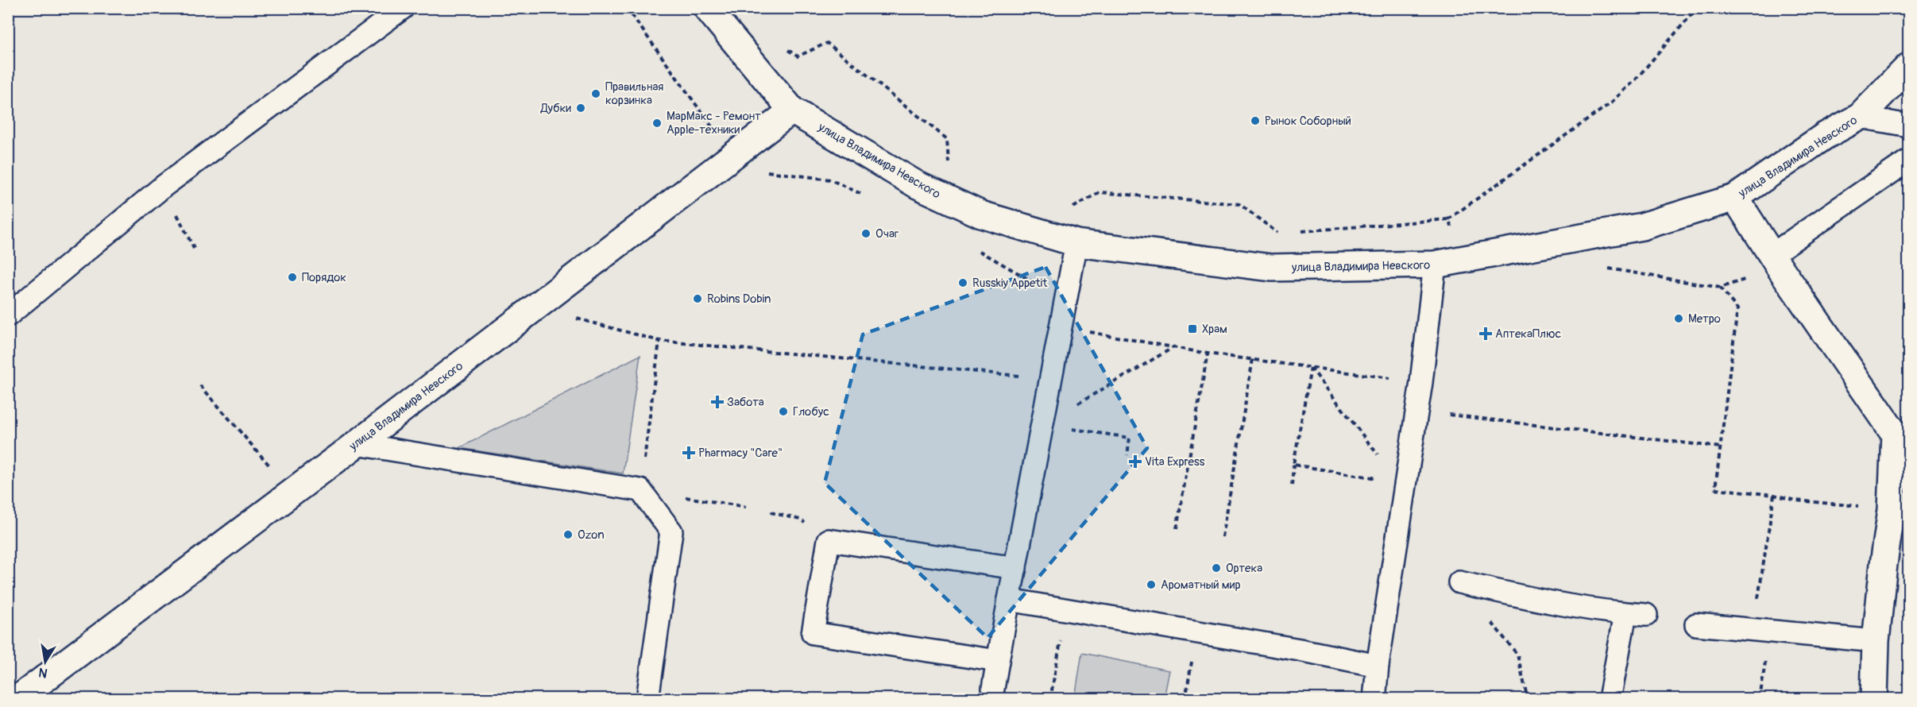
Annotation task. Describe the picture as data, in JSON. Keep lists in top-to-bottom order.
{
  "streets": {
    "street": ["улица Владимира Невского"]
  },
  "places": {
    "other": [
      "Правильная корзинка",
      "Дубки",
      "Рынок Соборный",
      "МарМакс - Ремонт Apple-техники",
      "Очаг",
      "Порядок",
      "Russkiy Appetit",
      "Robins Dobin",
      "Метро",
      "Глобус",
      "Ozon",
      "Ортека",
      "Ароматный мир"
    ],
    "transit": ["Храм"],
    "health": [
      "АптекаПлюс",
      "Забота",
      "Pharmacy \"Care\"",
      "Vita Express"
    ]
  },
  "north": "bottom"
}
